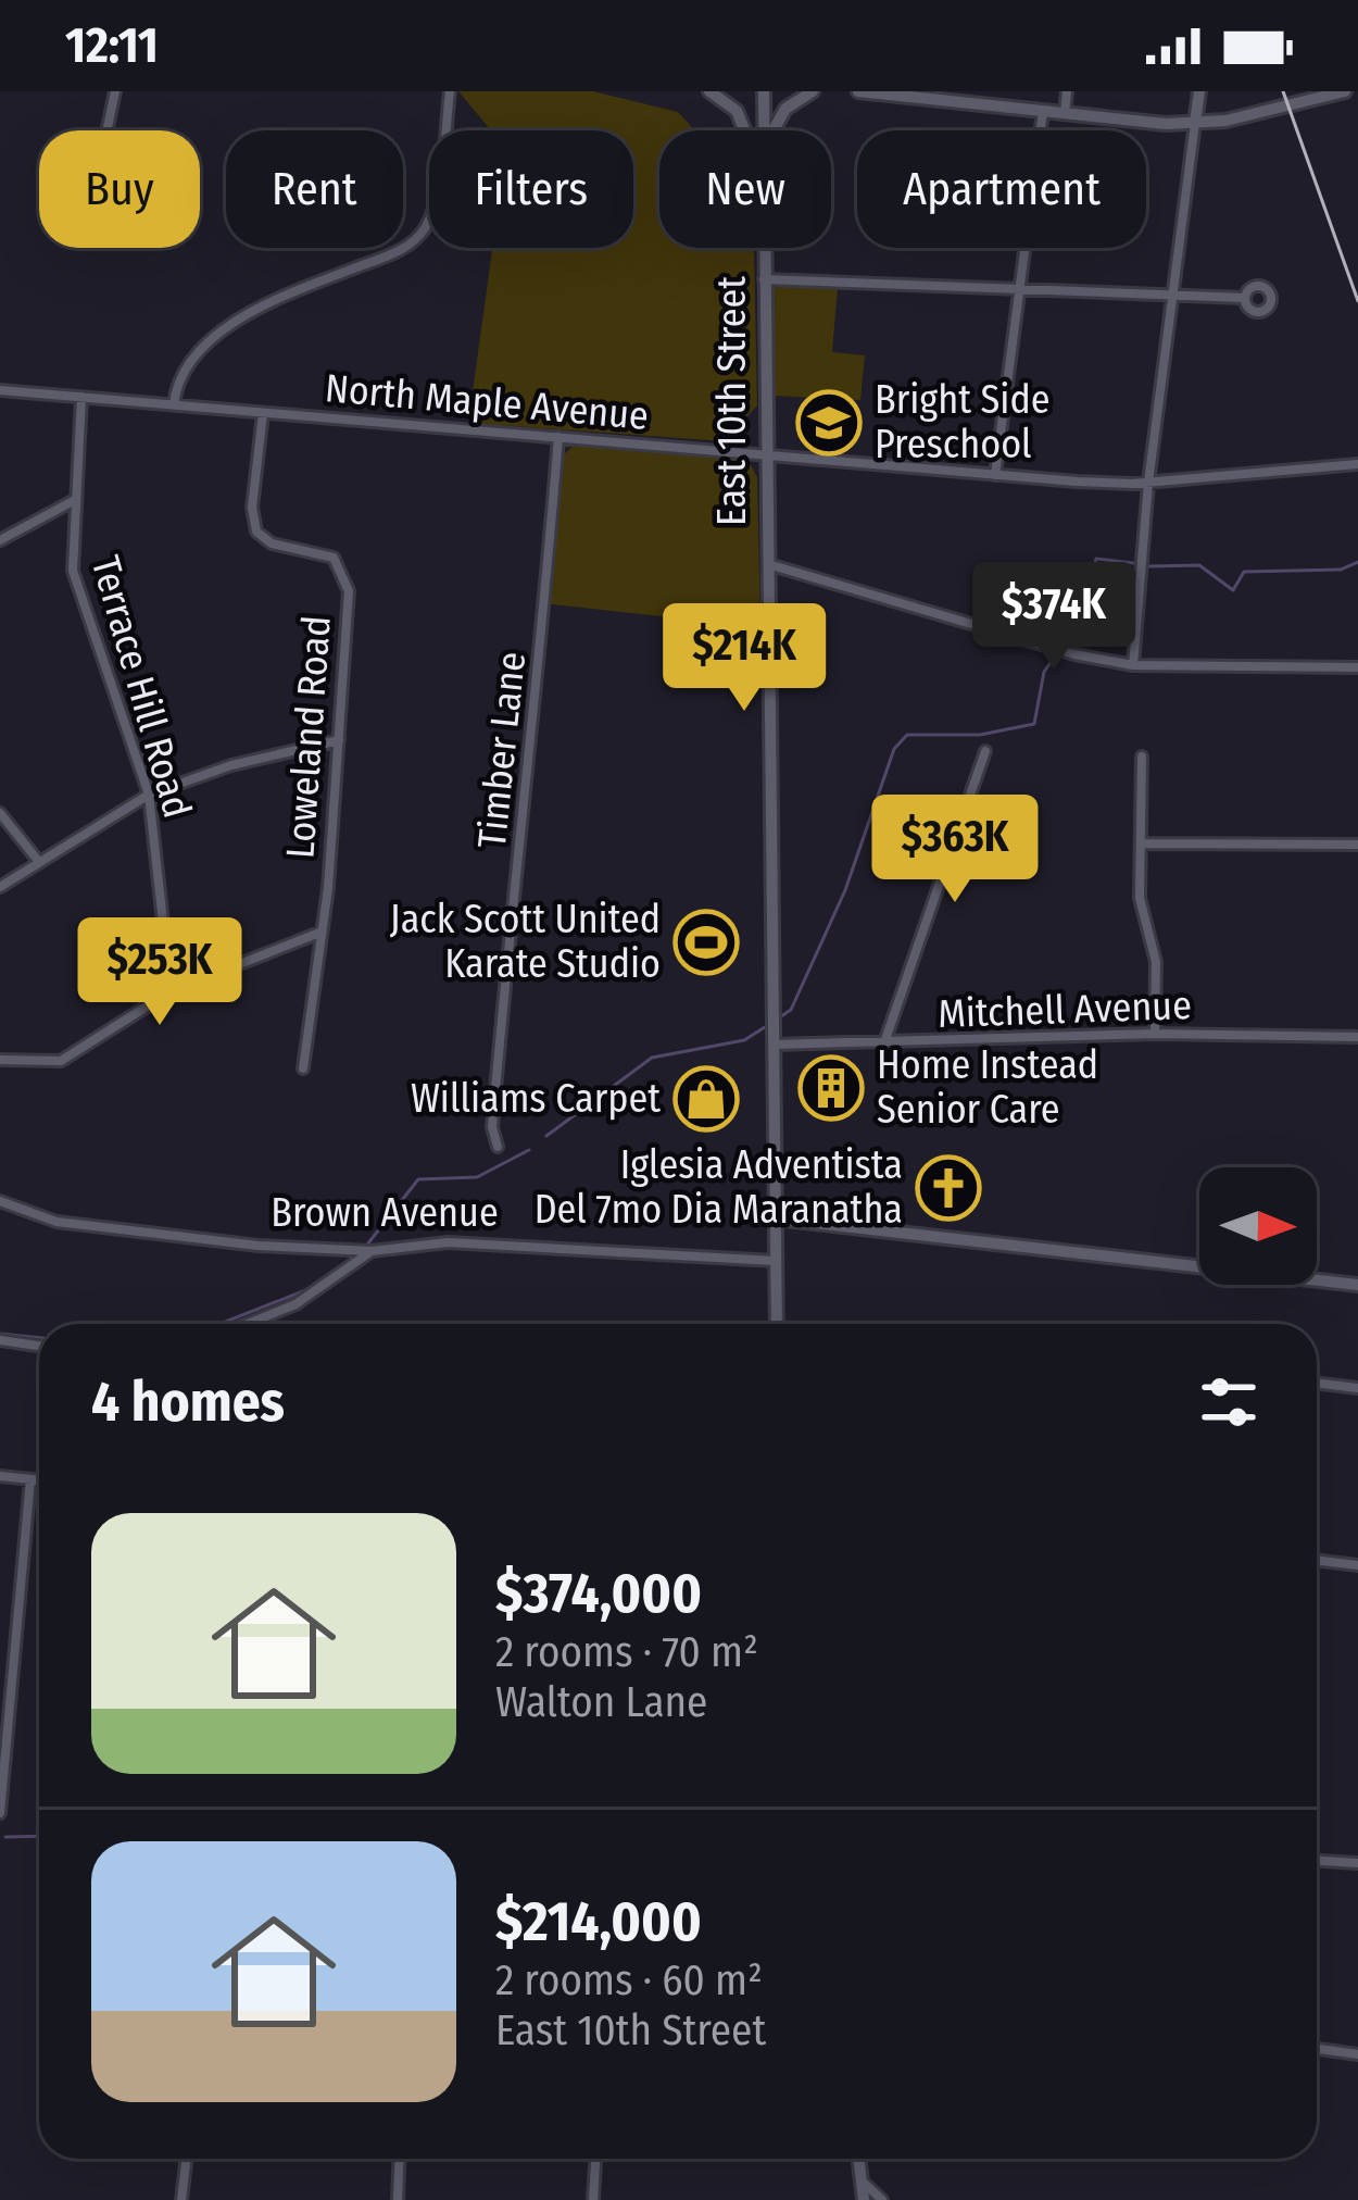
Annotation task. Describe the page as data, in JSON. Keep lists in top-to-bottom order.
{
  "streets": {
    "main road": ["East 10th Street"],
    "street": [
      "North Maple Avenue",
      "Terrace Hill Road",
      "Loweland Road",
      "Timber Lane",
      "Mitchell Avenue",
      "Brown Avenue"
    ]
  },
  "crossings": [
    ["East 10th Street", "North Maple Avenue"],
    ["East 10th Street", "Mitchell Avenue"],
    ["East 10th Street", "Brown Avenue"],
    ["North Maple Avenue", "Terrace Hill Road"],
    ["North Maple Avenue", "Loweland Road"],
    ["North Maple Avenue", "Timber Lane"]
  ],
  "places": {
    "school or university": ["Bright Side Preschool"],
    "sports": ["Jack Scott United Karate Studio"],
    "building": ["Home Instead Senior Care"],
    "shop": ["Williams Carpet"],
    "church": ["Iglesia Adventista Del 7mo Dia Maranatha"]
  },
  "north": "right",
  "page": {
    "status": "12:11",
    "chip": [
      "Buy",
      "Rent",
      "Filters",
      "New",
      "Apartment"
    ],
    "price": [
      "$374K",
      "$214K",
      "$363K",
      "$253K"
    ],
    "heading": "4 homes",
    "list": [
      {
        "name": "$374,000",
        "note": "2 rooms · 70 m² · Walton Lane"
      },
      {
        "name": "$214,000",
        "note": "2 rooms · 60 m² · East 10th Street"
      }
    ]
  }
}
